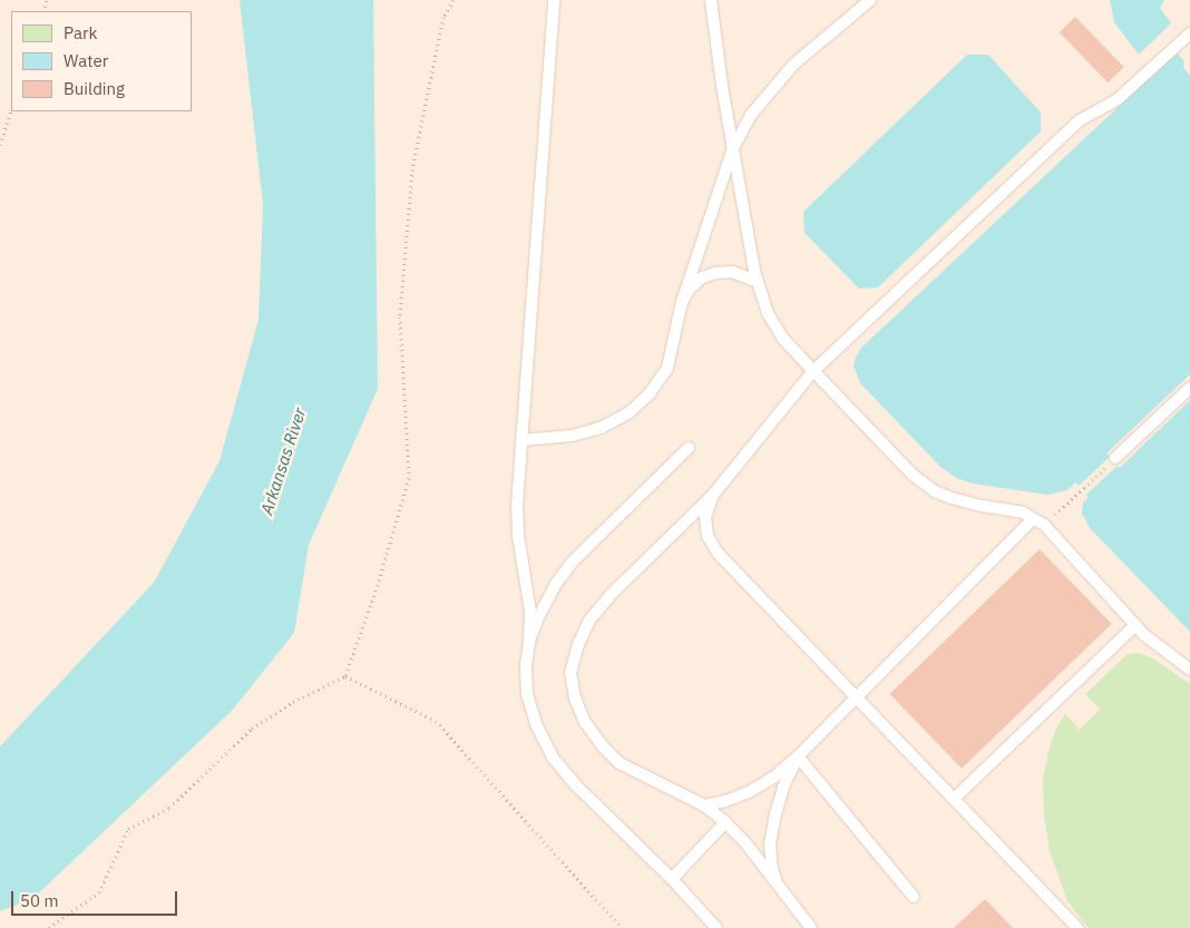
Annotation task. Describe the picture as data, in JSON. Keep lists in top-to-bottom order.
{
  "water": ["Arkansas River"],
  "legend": ["Park", "Water", "Building"],
  "scale_bar": "50 m"
}
